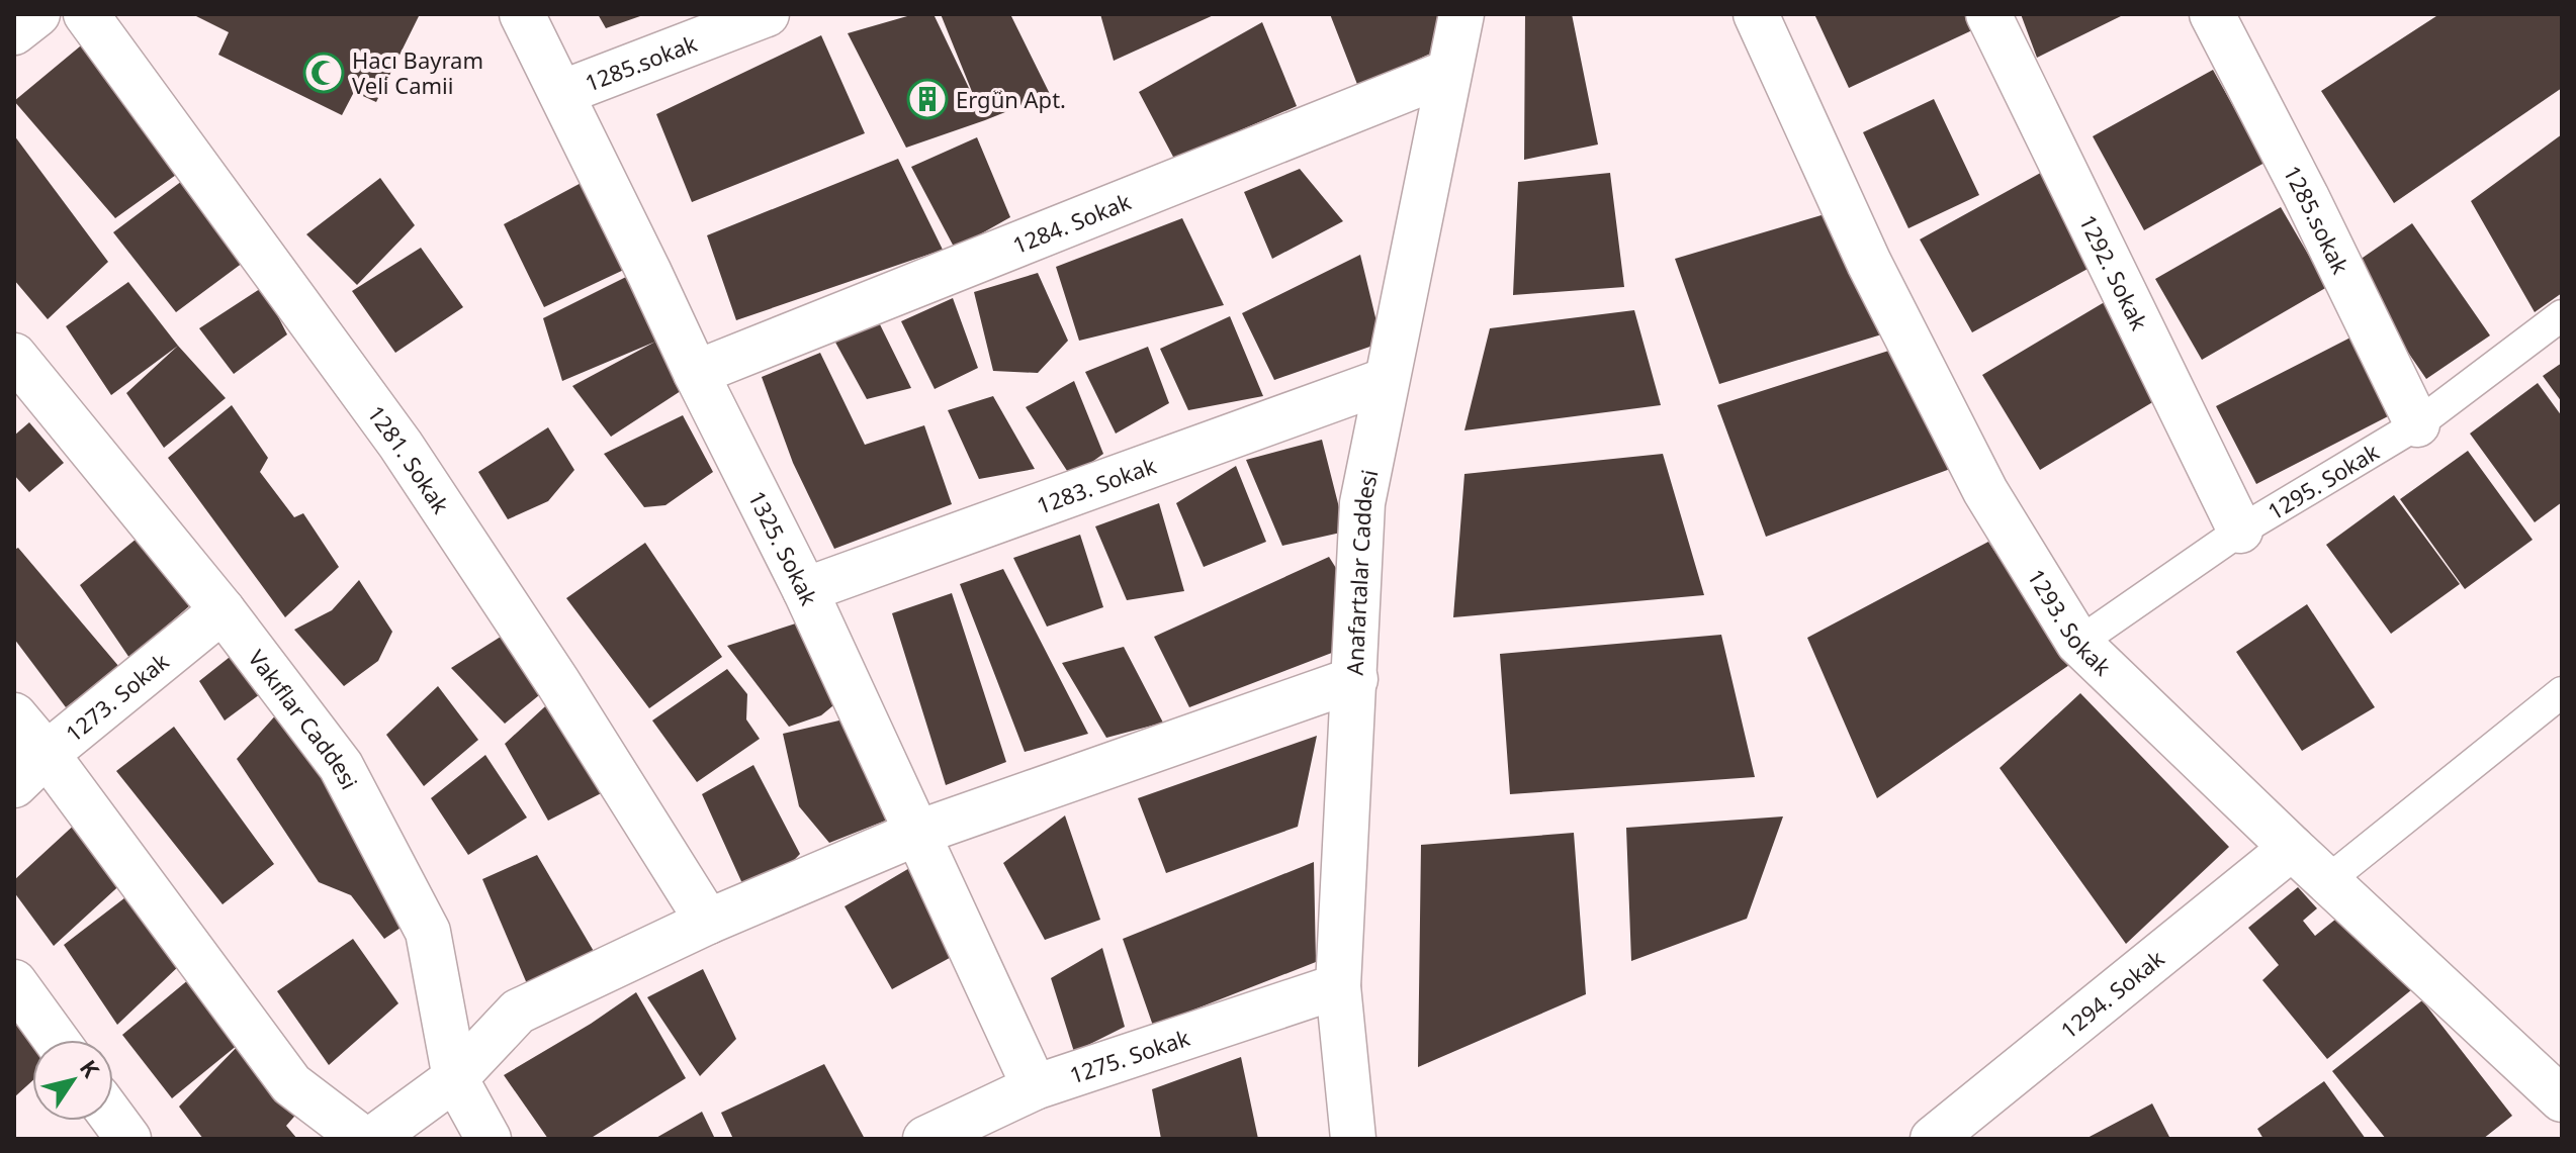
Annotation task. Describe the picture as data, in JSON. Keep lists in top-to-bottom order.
{
  "streets": {
    "street": [
      "1285.sokak",
      "1284. Sokak",
      "1292. Sokak",
      "1281. Sokak",
      "1283. Sokak",
      "1325. Sokak",
      "Anafartalar Caddesi",
      "1293. Sokak",
      "1273. Sokak",
      "Vakıflar Caddesi",
      "1294. Sokak",
      "1275. Sokak"
    ],
    "lane": ["1295. Sokak"]
  },
  "crossings": [
    ["1285.sokak", "1295. Sokak"],
    ["1285.sokak", "1325. Sokak"],
    ["1284. Sokak", "1325. Sokak"],
    ["1284. Sokak", "Anafartalar Caddesi"],
    ["1292. Sokak", "1295. Sokak"],
    ["1295. Sokak", "1293. Sokak"],
    ["1283. Sokak", "1325. Sokak"],
    ["1283. Sokak", "Anafartalar Caddesi"],
    ["1325. Sokak", "1275. Sokak"],
    ["Anafartalar Caddesi", "1275. Sokak"],
    ["1293. Sokak", "1294. Sokak"],
    ["1273. Sokak", "Vakıflar Caddesi"]
  ],
  "places": {
    "mosque": ["Hacı Bayram Veli Camii"],
    "building": ["Ergün Apt."]
  },
  "north": "top right"
}
